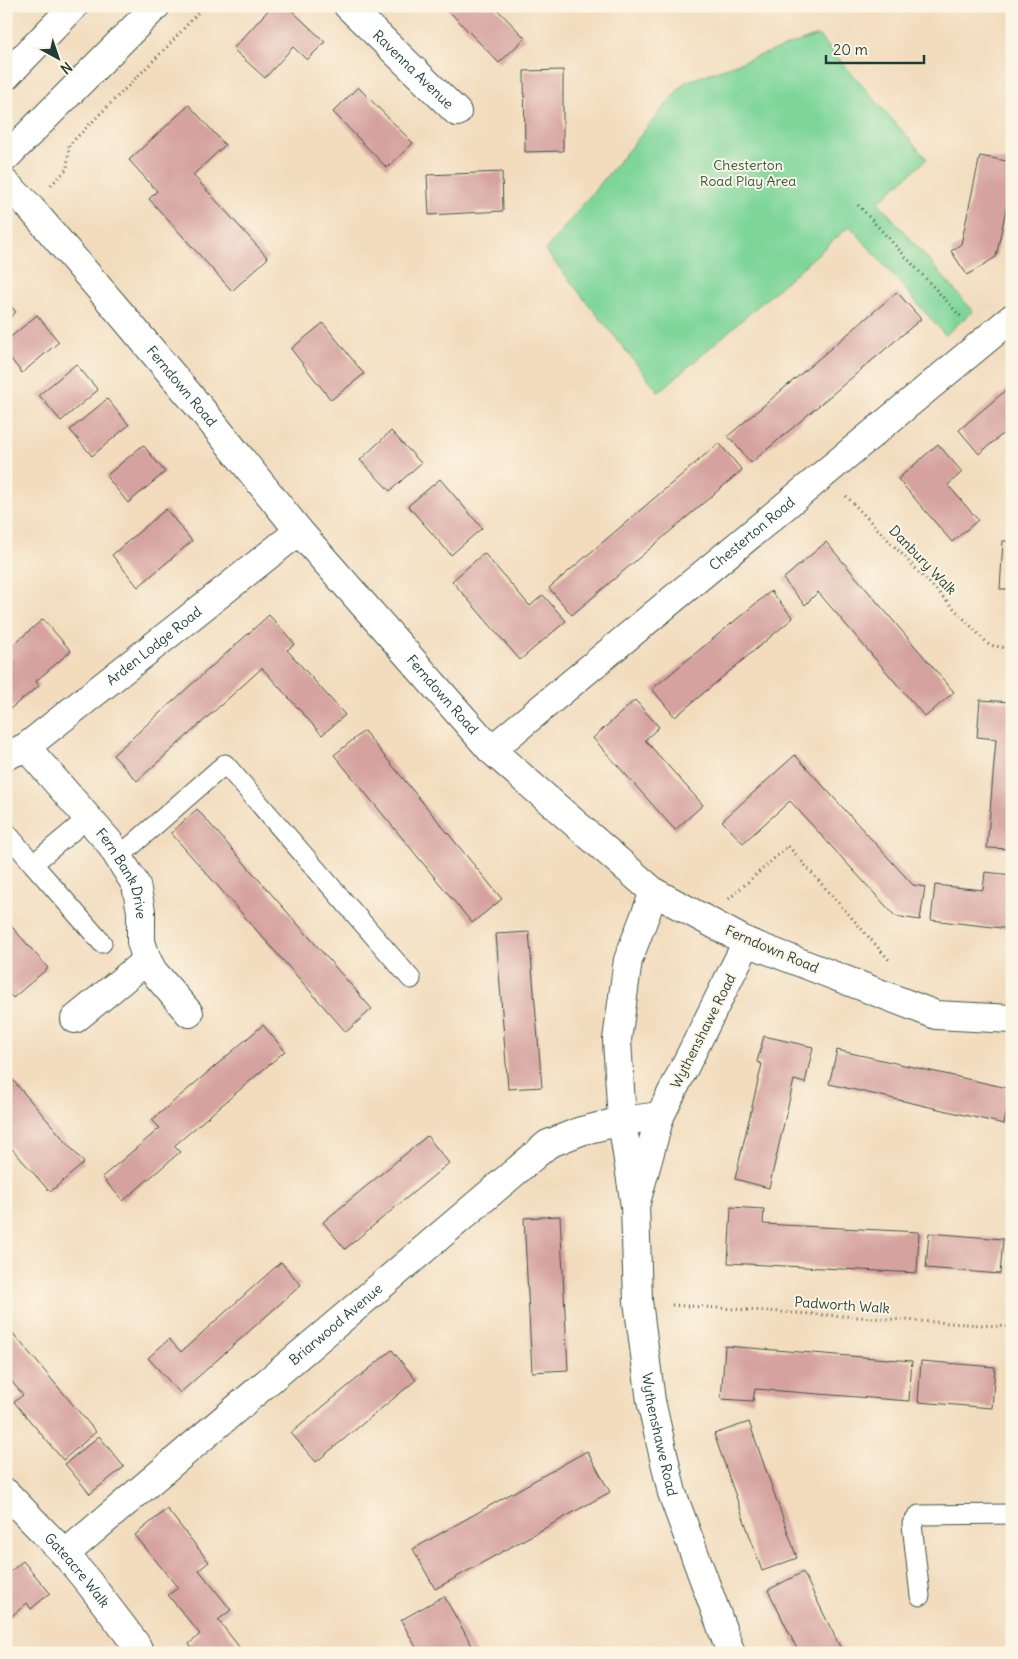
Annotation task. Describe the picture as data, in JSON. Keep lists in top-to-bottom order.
{
  "streets": {
    "main road": [
      "Ravenna Avenue",
      "Ferndown Road",
      "Chesterton Road",
      "Arden Lodge Road",
      "Fern Bank Drive",
      "Wythenshawe Road",
      "Briarwood Avenue",
      "Gateacre Walk"
    ],
    "path": ["Danbury Walk", "Padworth Walk"]
  },
  "crossings": [
    ["Ferndown Road", "Chesterton Road"],
    ["Ferndown Road", "Arden Lodge Road"],
    ["Ferndown Road", "Wythenshawe Road"],
    ["Chesterton Road", "Danbury Walk"],
    ["Arden Lodge Road", "Fern Bank Drive"],
    ["Wythenshawe Road", "Briarwood Avenue"],
    ["Briarwood Avenue", "Gateacre Walk"]
  ],
  "parks": ["Chesterton Road Play Area"],
  "scale_bar": "20 m",
  "north": "bottom right"
}
